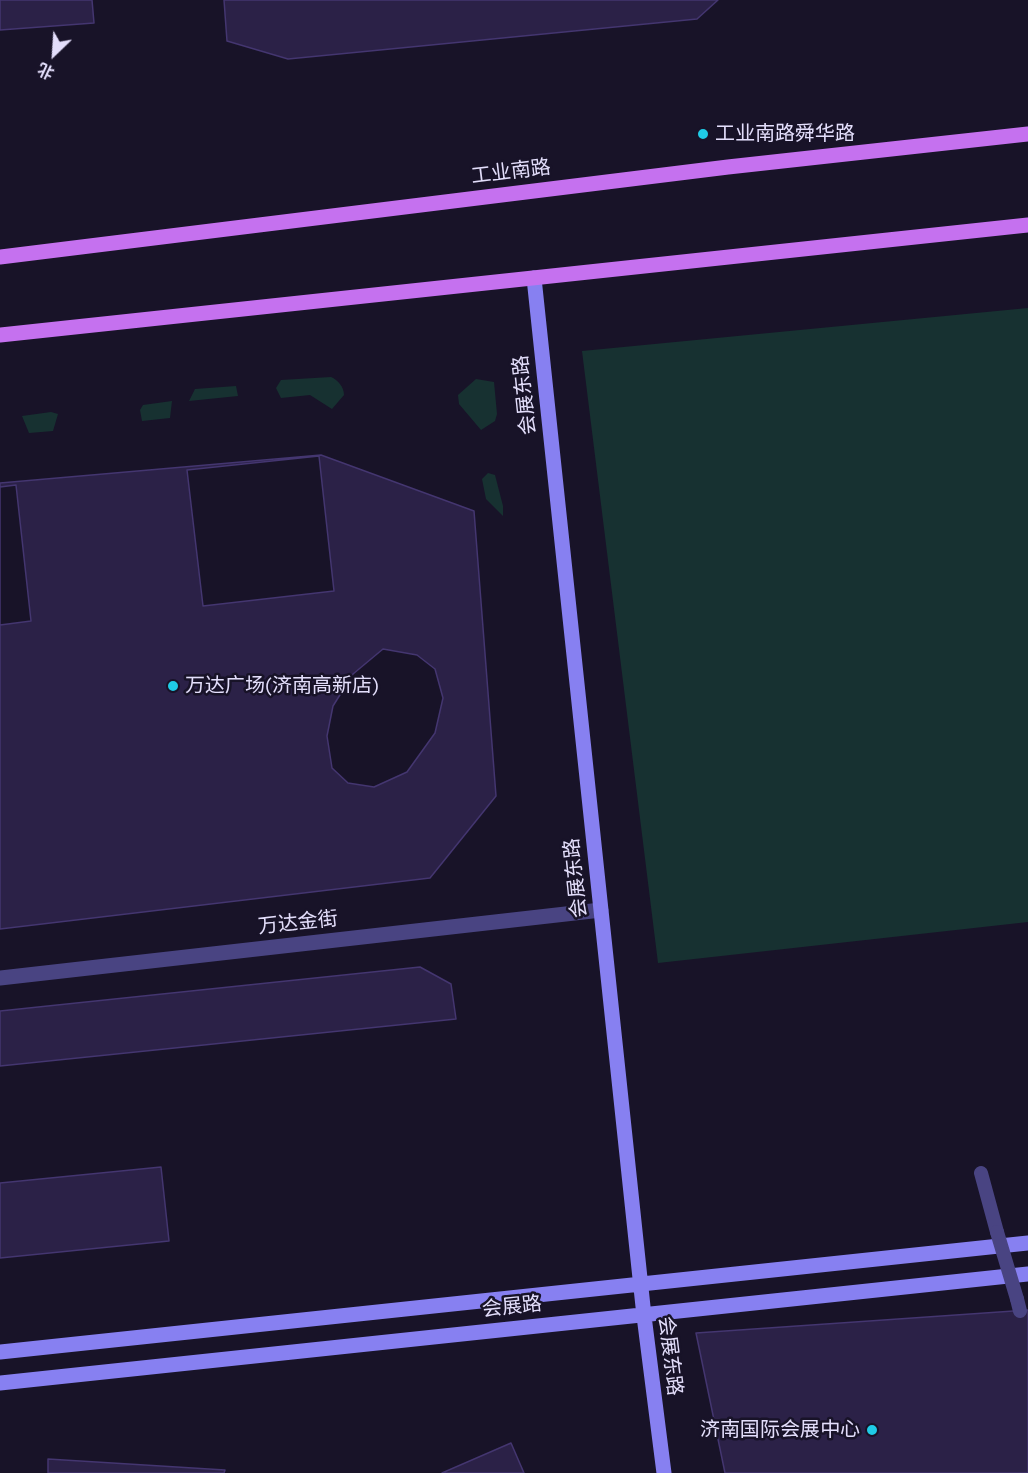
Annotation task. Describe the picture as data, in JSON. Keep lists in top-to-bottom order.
{
  "streets": {
    "main road": ["工业南路"],
    "street": ["会展东路", "万达金街", "会展路"]
  },
  "crossings": [
    ["会展东路", "万达金街"],
    ["会展东路", "会展路"]
  ],
  "places": ["工业南路舜华路", "万达广场(济南高新店)", "济南国际会展中心"],
  "north": "bottom left"
}
